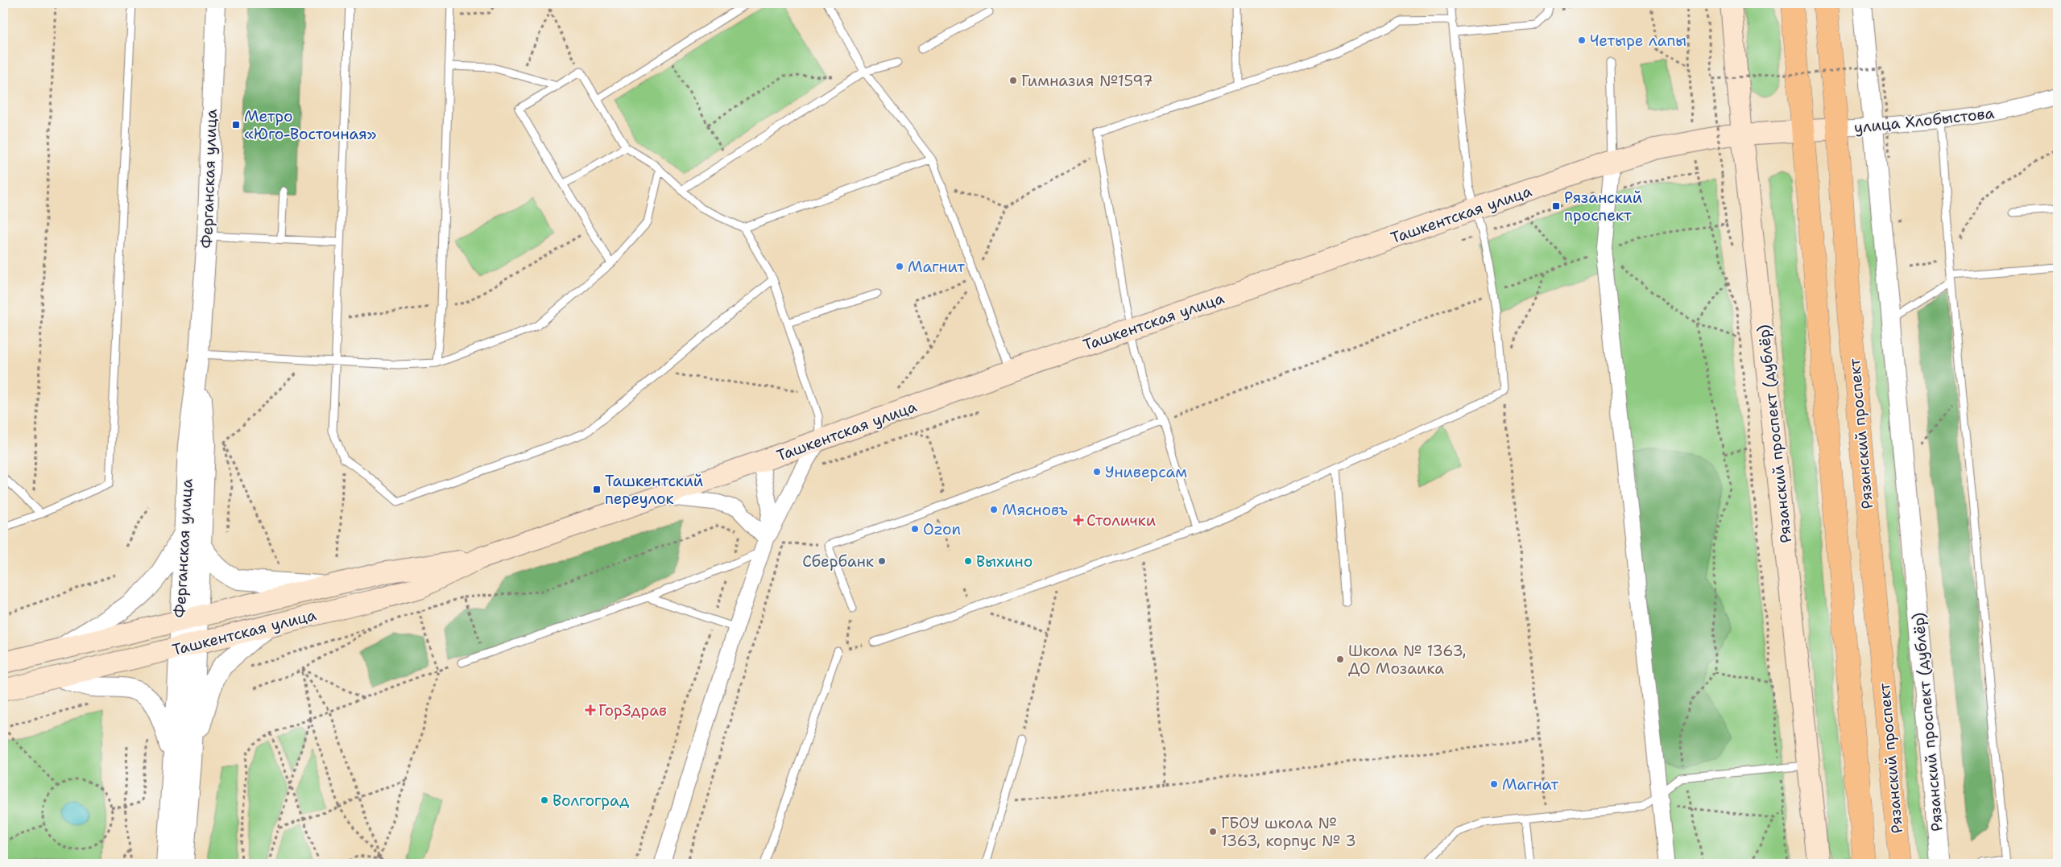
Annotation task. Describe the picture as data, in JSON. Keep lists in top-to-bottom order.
{
  "streets": {
    "main road": ["Ташкентская улица", "Рязанский проспект (дублёр)", "Рязанский проспект"],
    "street": ["улица Хлобыстова", "Ферганская улица"]
  },
  "crossings": [
    ["улица Хлобыстова", "Ташкентская улица"],
    ["улица Хлобыстова", "Рязанский проспект (дублёр)"],
    ["улица Хлобыстова", "Рязанский проспект"],
    ["Ферганская улица", "Ташкентская улица"],
    ["Ташкентская улица", "Рязанский проспект (дублёр)"],
    ["Ташкентская улица", "Рязанский проспект"]
  ],
  "places": {
    "other": [
      "Четыре лапы",
      "Гимназия №1597",
      "Магнит",
      "Универсам",
      "Мясновъ",
      "Ozon",
      "Сбербанк",
      "Выхино",
      "Школа № 1363, ДО Мозаика",
      "Магнат",
      "Волгоград",
      "ГБОУ школа № 1363, корпус № 3"
    ],
    "transit": ["Метро «Юго-Восточная»", "Рязанский проспект", "Ташкентский переулок"],
    "health": ["Столички", "ГорЗдрав"]
  }
}
